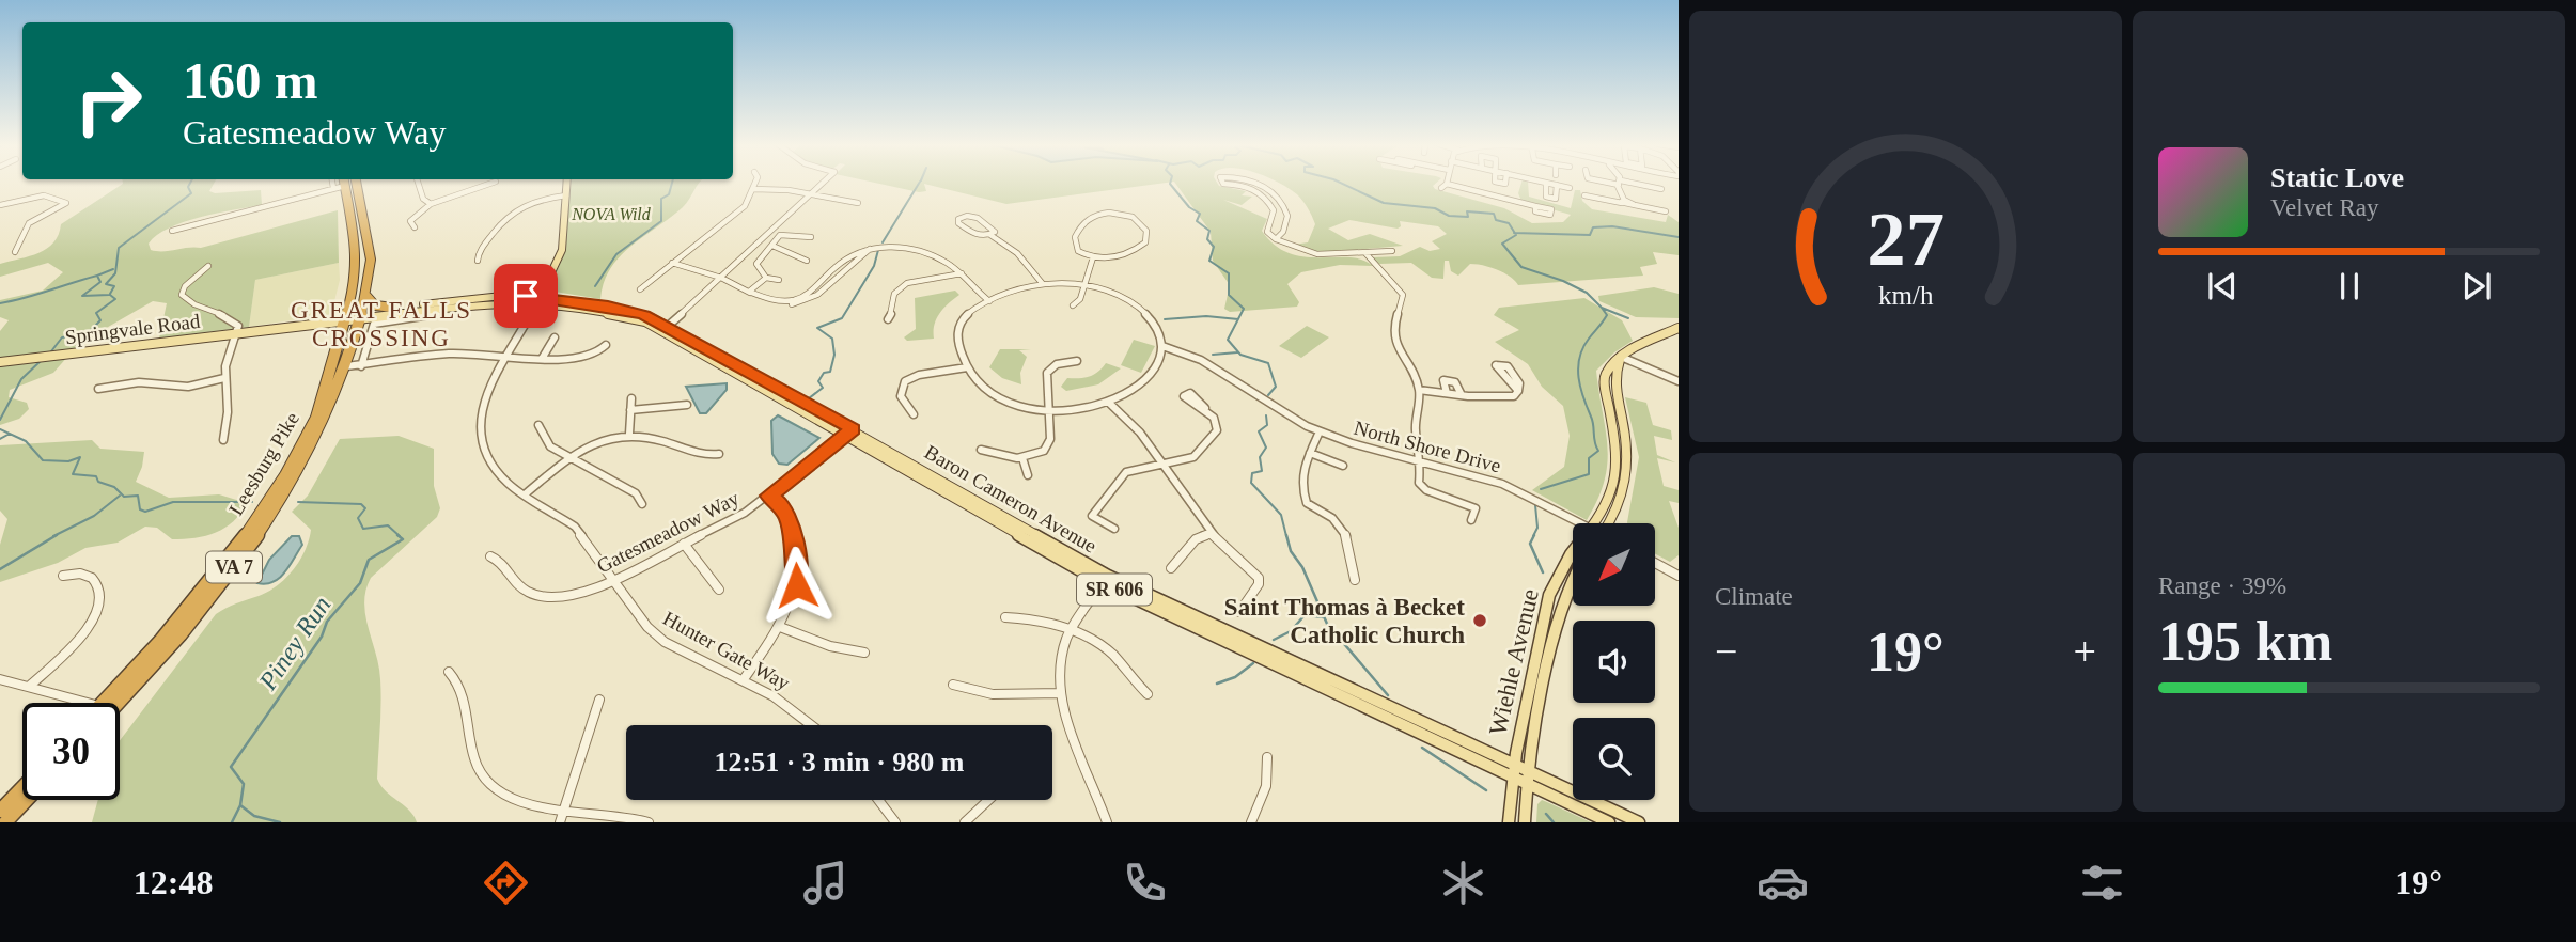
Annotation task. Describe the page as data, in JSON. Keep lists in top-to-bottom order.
{
  "streets": {
    "highway": ["Leesburg Pike", "VA 7"],
    "main road": [
      "Springvale Road",
      "Baron Cameron Avenue",
      "SR 606",
      "Wiehle Avenue"
    ],
    "street": ["North Shore Drive", "Gatesmeadow Way", "Hunter Gate Way"]
  },
  "crossings": [
    ["Springvale Road", "Leesburg Pike"],
    ["Springvale Road", "Baron Cameron Avenue"],
    ["Leesburg Pike", "Baron Cameron Avenue"],
    ["Baron Cameron Avenue", "Gatesmeadow Way"],
    ["Baron Cameron Avenue", "Hunter Gate Way"],
    ["Baron Cameron Avenue", "Wiehle Avenue"],
    ["Gatesmeadow Way", "Hunter Gate Way"]
  ],
  "districts": ["GREAT FALLS CROSSING"],
  "water": ["Piney Run"],
  "parks": ["NOVA Wild"],
  "places": ["Saint Thomas à Becket Catholic Church"],
  "north": "bottom left",
  "page": {
    "turn": ["160 m", "Gatesmeadow Way"],
    "song": ["Static Love", "Velvet Ray"],
    "tile": [
      "Climate",
      ["Range · 39%", "195 km"]
    ],
    "heat": ["−", "19°", "+"],
    "limit": "30",
    "trip": "12:51 · 3 min · 980 m",
    "tabs": ["12:48", "19°"],
    "gauge": ["27", "km/h"]
  }
}
